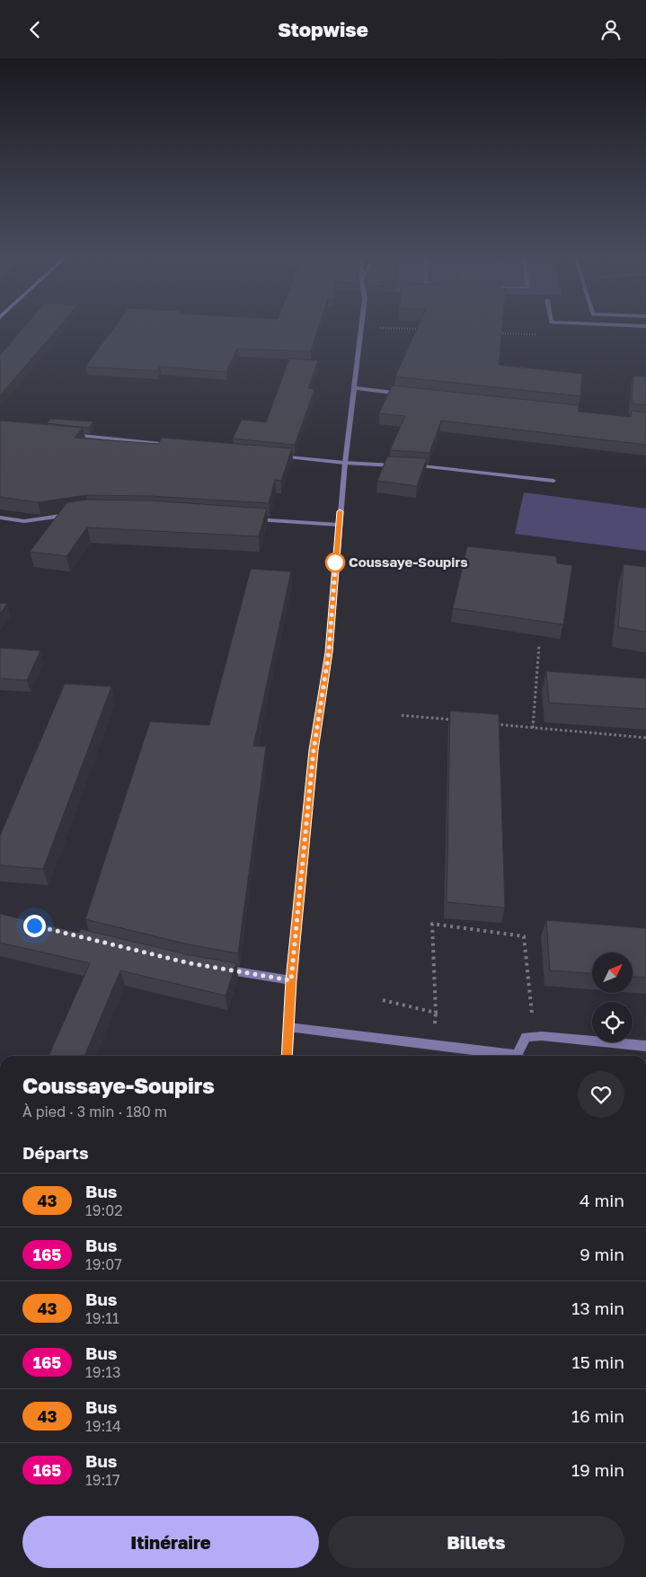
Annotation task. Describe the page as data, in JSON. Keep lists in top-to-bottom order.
{
  "places": ["Coussaye-Soupirs"],
  "lines": ["bus line 43"],
  "north": "top right",
  "page": {
    "header": "Stopwise",
    "heading": [
      ["Coussaye-Soupirs", "À pied · 3 min · 180 m"],
      "Départs"
    ],
    "list": [
      {
        "mark": "43",
        "name": "Bus",
        "note": "19:02",
        "value": "4 min"
      },
      {
        "mark": "165",
        "name": "Bus",
        "note": "19:07",
        "value": "9 min"
      },
      {
        "mark": "43",
        "name": "Bus",
        "note": "19:11",
        "value": "13 min"
      },
      {
        "mark": "165",
        "name": "Bus",
        "note": "19:13",
        "value": "15 min"
      },
      {
        "mark": "43",
        "name": "Bus",
        "note": "19:14",
        "value": "16 min"
      },
      {
        "mark": "165",
        "name": "Bus",
        "note": "19:17",
        "value": "19 min"
      }
    ],
    "buttons": ["Itinéraire", "Billets"]
  }
}
